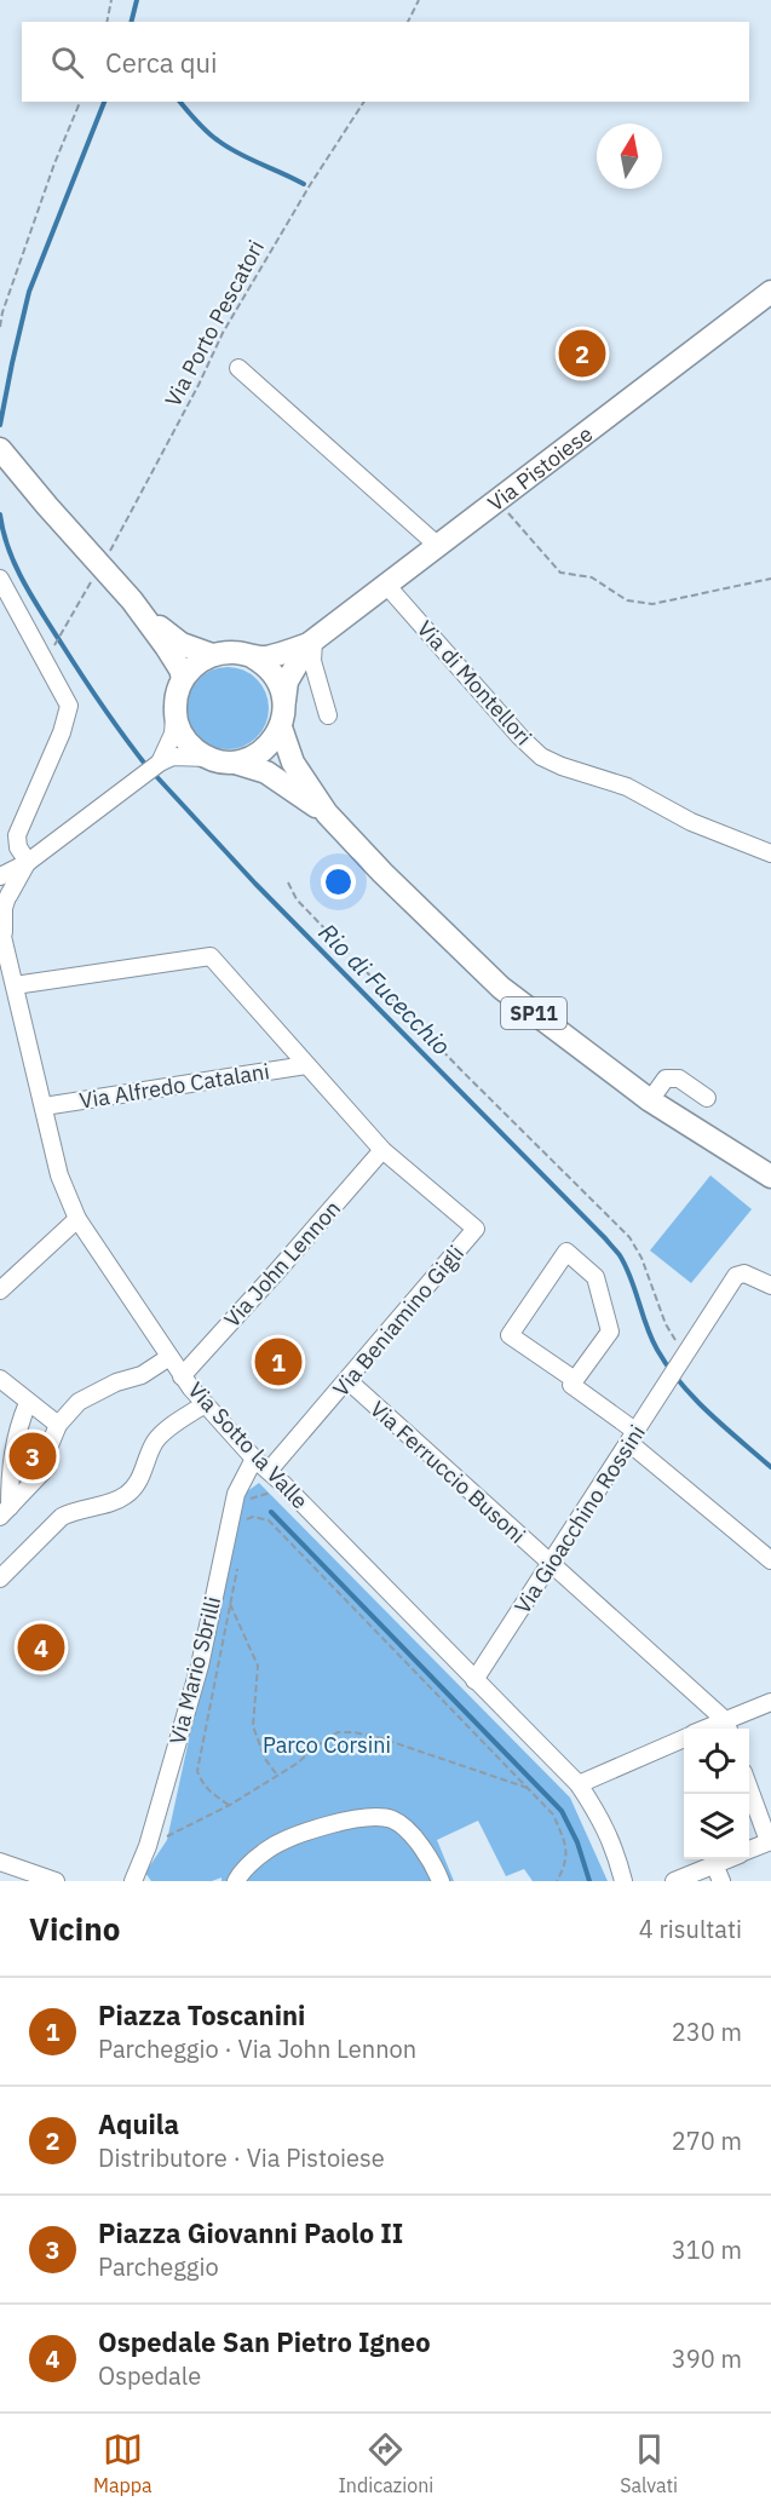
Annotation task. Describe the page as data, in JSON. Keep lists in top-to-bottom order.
{
  "streets": {
    "main road": ["Via Pistoiese", "SP11"],
    "street": [
      "Via di Montellori",
      "Via Alfredo Catalani",
      "Via John Lennon",
      "Via Beniamino Gigli",
      "Via Sotto la Valle",
      "Via Ferruccio Busoni",
      "Via Gioacchino Rossini",
      "Via Mario Sbrilli"
    ],
    "path": ["Via Porto Pescatori"]
  },
  "crossings": [
    ["Via Pistoiese", "Via di Montellori"],
    ["Via Pistoiese", "SP11"],
    ["Via Alfredo Catalani", "Via Sotto la Valle"],
    ["Via John Lennon", "Via Beniamino Gigli"],
    ["Via John Lennon", "Via Sotto la Valle"],
    ["Via Beniamino Gigli", "Via Sotto la Valle"],
    ["Via Beniamino Gigli", "Via Ferruccio Busoni"],
    ["Via Sotto la Valle", "Via Gioacchino Rossini"],
    ["Via Sotto la Valle", "Via Mario Sbrilli"],
    ["Via Ferruccio Busoni", "Via Gioacchino Rossini"]
  ],
  "water": ["Rio di Fucecchio"],
  "parks": ["Parco Corsini"],
  "north": "top",
  "page": {
    "search": "Cerca qui",
    "pins": [
      "2",
      "1",
      "3",
      "4"
    ],
    "heading": ["Vicino", "4 risultati"],
    "list": [
      {
        "mark": "1",
        "name": "Piazza Toscanini",
        "note": "Parcheggio · Via John Lennon",
        "value": "230 m"
      },
      {
        "mark": "2",
        "name": "Aquila",
        "note": "Distributore · Via Pistoiese",
        "value": "270 m"
      },
      {
        "mark": "3",
        "name": "Piazza Giovanni Paolo II",
        "note": "Parcheggio",
        "value": "310 m"
      },
      {
        "mark": "4",
        "name": "Ospedale San Pietro Igneo",
        "note": "Ospedale",
        "value": "390 m"
      }
    ],
    "nav": ["Mappa", "Indicazioni", "Salvati"]
  }
}
